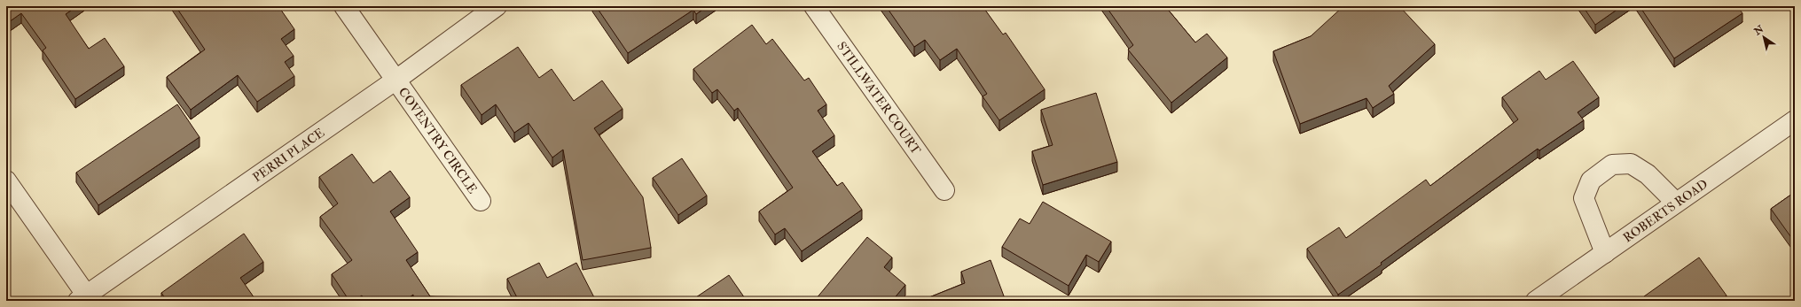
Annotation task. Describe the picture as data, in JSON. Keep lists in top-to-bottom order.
{
  "streets": {
    "street": [
      "STILLWATER COURT",
      "COVENTRY CIRCLE",
      "PERRI PLACE",
      "ROBERTS ROAD"
    ]
  },
  "crossings": [
    ["COVENTRY CIRCLE", "PERRI PLACE"]
  ],
  "north": "top left"
}
